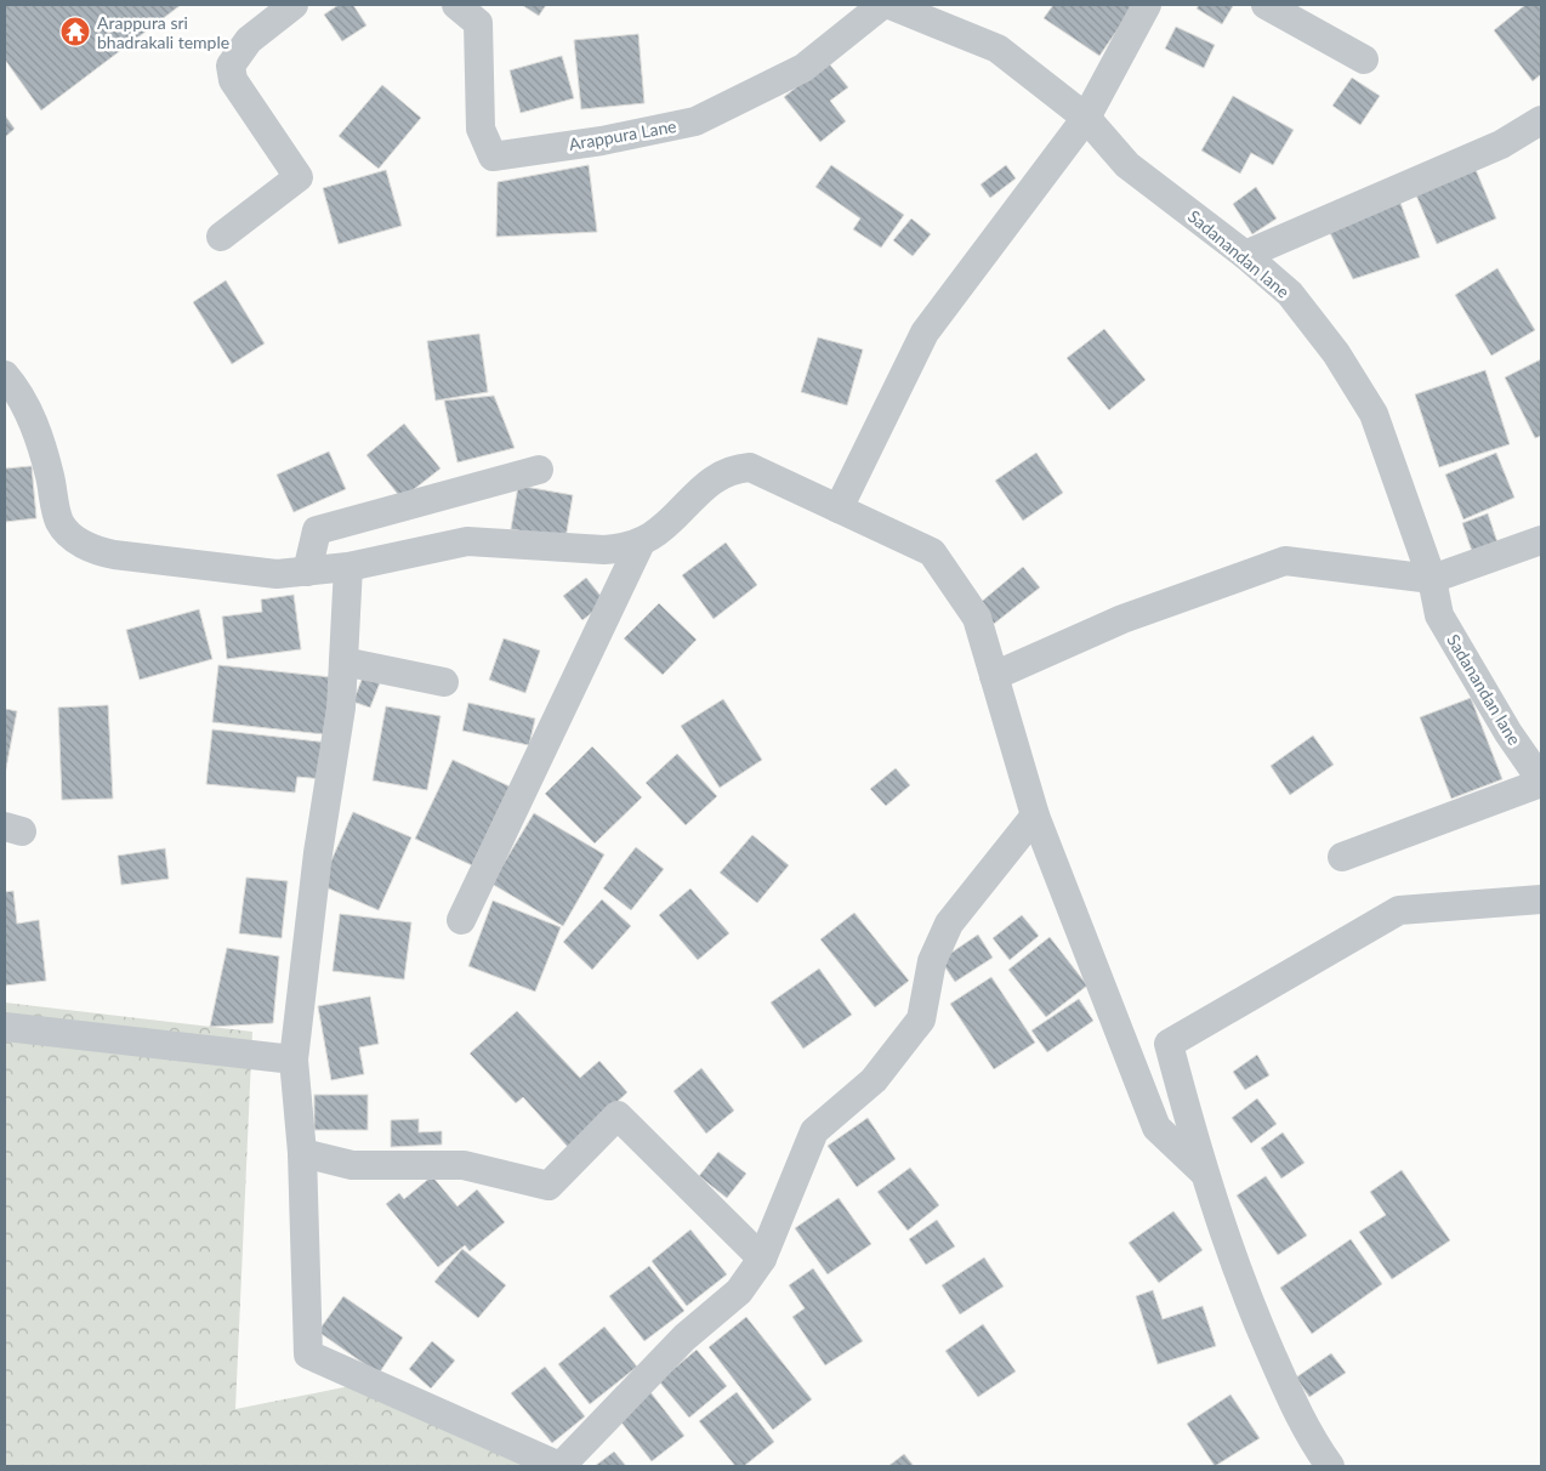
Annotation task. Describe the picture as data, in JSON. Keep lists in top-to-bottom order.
{
  "streets": {
    "street": ["Arappura Lane", "Sadanandan lane"]
  },
  "places": {
    "temple": ["Arappura sri bhadrakali temple"]
  }
}
